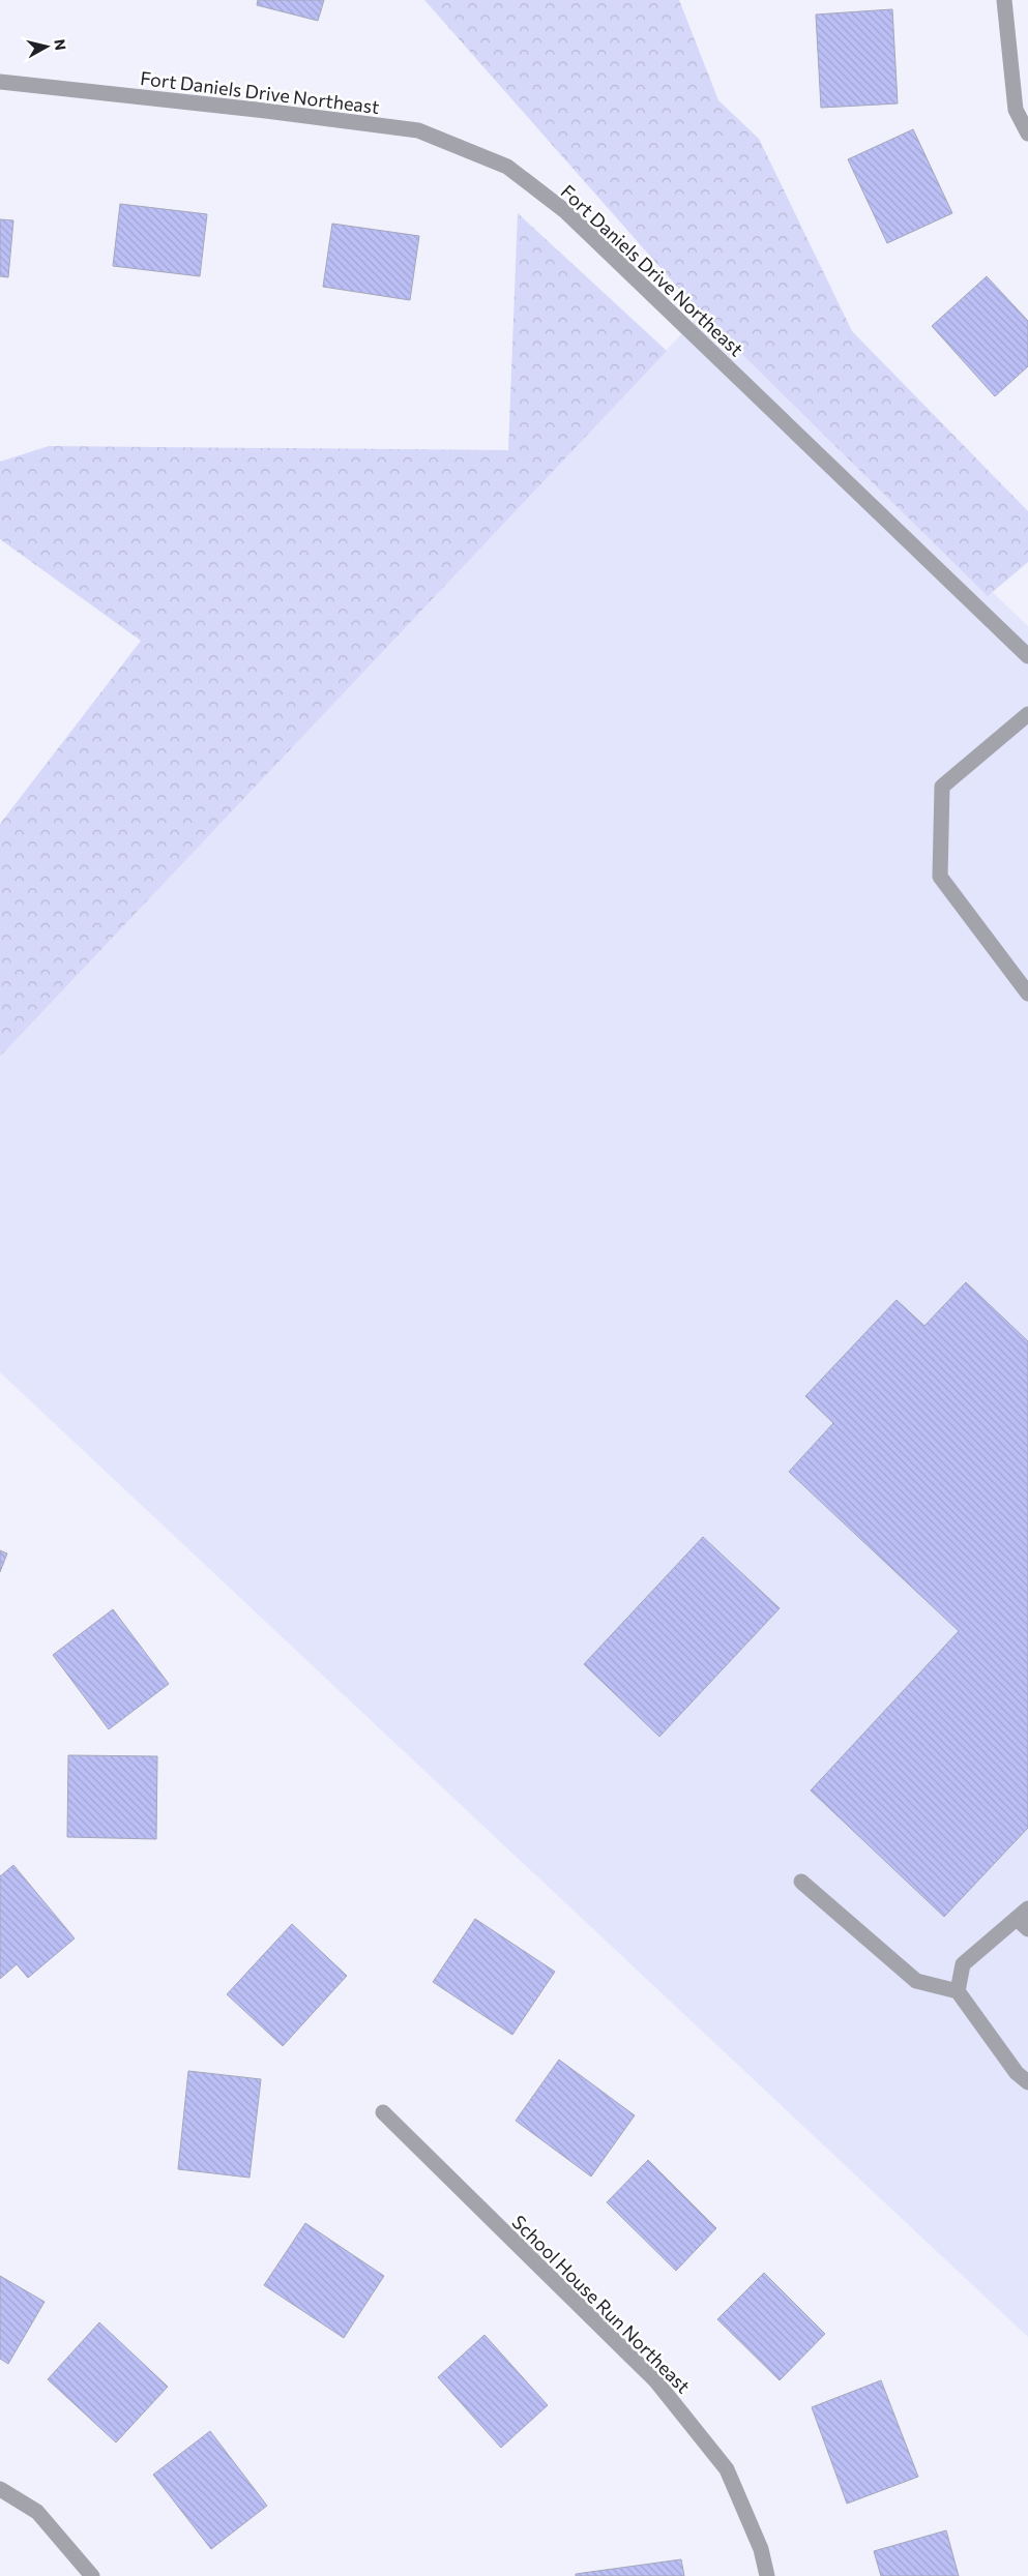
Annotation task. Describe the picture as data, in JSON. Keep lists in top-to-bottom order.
{
  "streets": {
    "street": ["Fort Daniels Drive Northeast", "School House Run Northeast"]
  },
  "north": "right"
}
